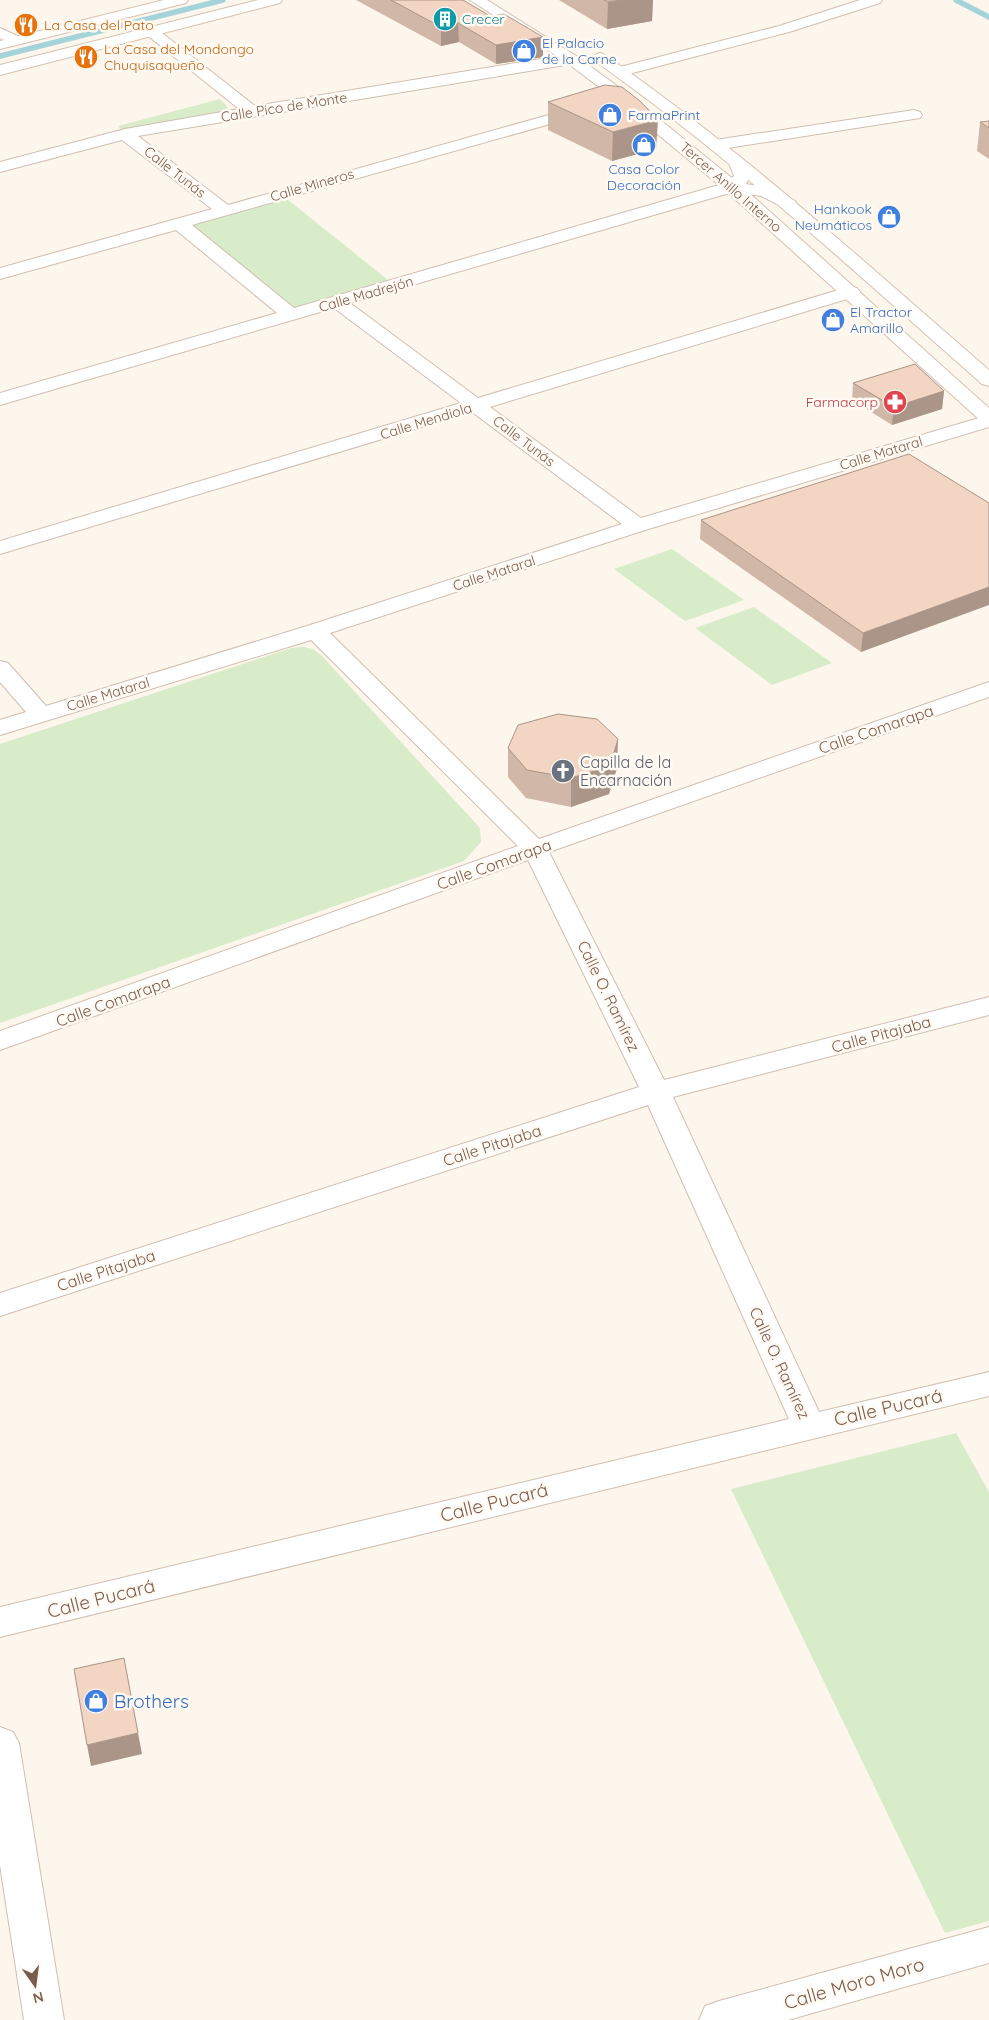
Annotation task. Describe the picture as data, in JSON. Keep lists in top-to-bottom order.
{
  "streets": {
    "street": [
      "Calle Pico de Monte",
      "Calle Tunás",
      "Calle Mineros",
      "Tercer Anillo Interno",
      "Calle Madrejón",
      "Calle Mendiola",
      "Calle Mataral",
      "Calle Comarapa",
      "Calle O. Ramírez",
      "Calle Pitajaba",
      "Calle Pucará",
      "Calle Moro Moro"
    ]
  },
  "crossings": [
    ["Calle Pico de Monte", "Calle Tunás"],
    ["Calle Pico de Monte", "Tercer Anillo Interno"],
    ["Calle Tunás", "Calle Mineros"],
    ["Calle Tunás", "Calle Madrejón"],
    ["Calle Tunás", "Calle Mendiola"],
    ["Calle Tunás", "Calle Mataral"],
    ["Calle Mineros", "Tercer Anillo Interno"],
    ["Tercer Anillo Interno", "Calle Madrejón"],
    ["Tercer Anillo Interno", "Calle Mendiola"],
    ["Tercer Anillo Interno", "Calle Mataral"],
    ["Calle Mataral", "Calle O. Ramírez"],
    ["Calle Comarapa", "Calle O. Ramírez"],
    ["Calle O. Ramírez", "Calle Pitajaba"],
    ["Calle O. Ramírez", "Calle Pucará"]
  ],
  "places": {
    "building": ["Crecer"],
    "restaurant": ["La Casa del Pato", "La Casa del Mondongo Chuquisaqueño"],
    "shop": [
      "El Palacio de la Carne",
      "FarmaPrint",
      "Casa Color Decoración",
      "Hankook Neumáticos",
      "El Tractor Amarillo",
      "Brothers"
    ],
    "pharmacy": ["Farmacorp"],
    "church": ["Capilla de la Encarnación"]
  },
  "north": "bottom"
}
